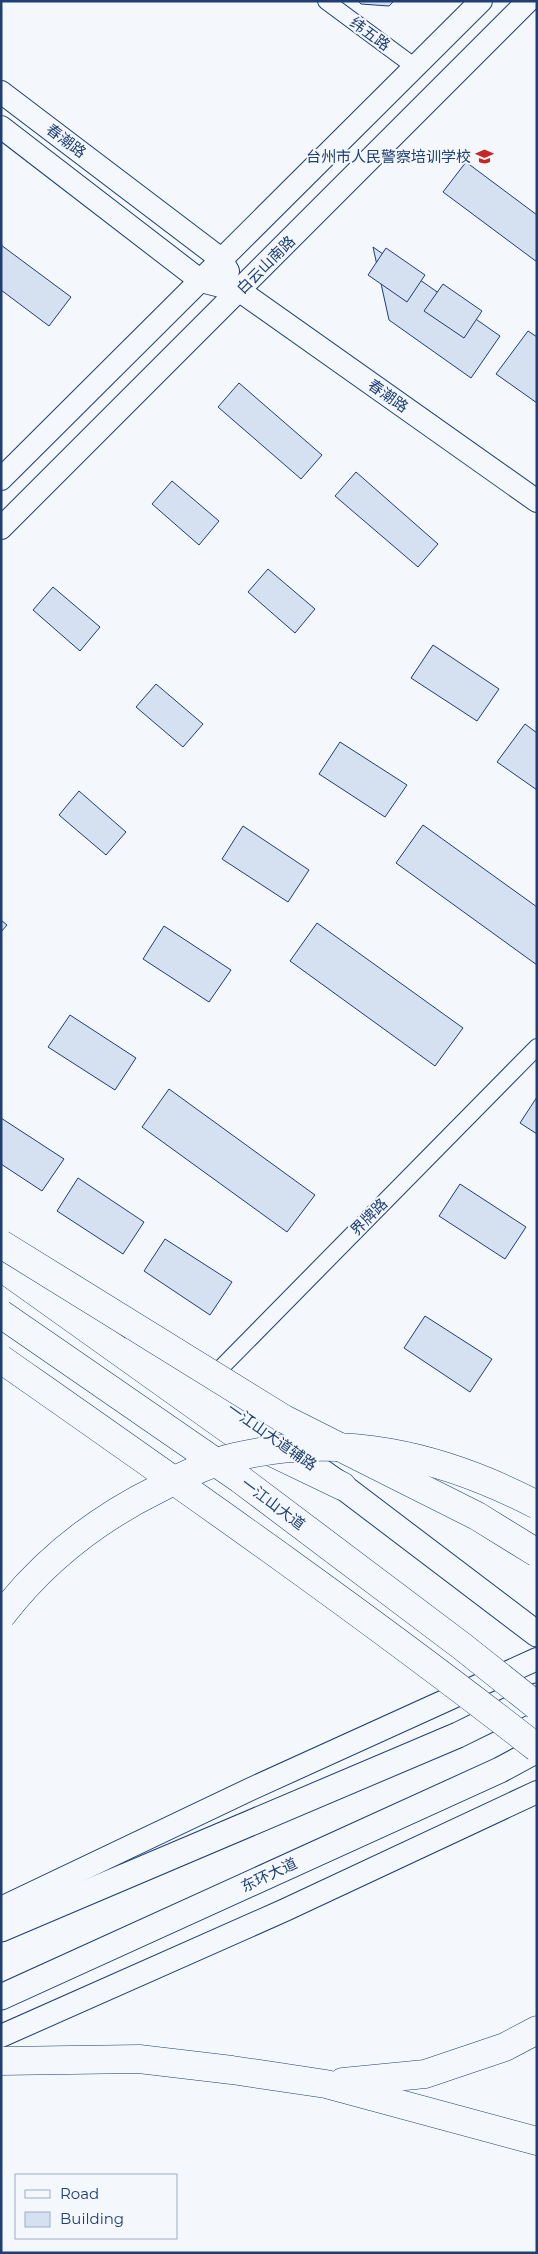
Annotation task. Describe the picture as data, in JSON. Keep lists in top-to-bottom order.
{
  "streets": {
    "highway": ["一江山大道"],
    "main road": [
      "春潮路",
      "白云山南路",
      "一江山大道辅路",
      "东环大道"
    ],
    "street": ["纬五路", "界牌路"]
  },
  "crossings": [
    ["春潮路", "白云山南路"],
    ["界牌路", "一江山大道辅路"]
  ],
  "places": {
    "school or university": ["台州市人民警察培训学校"]
  },
  "legend": ["Road", "Building"]
}
